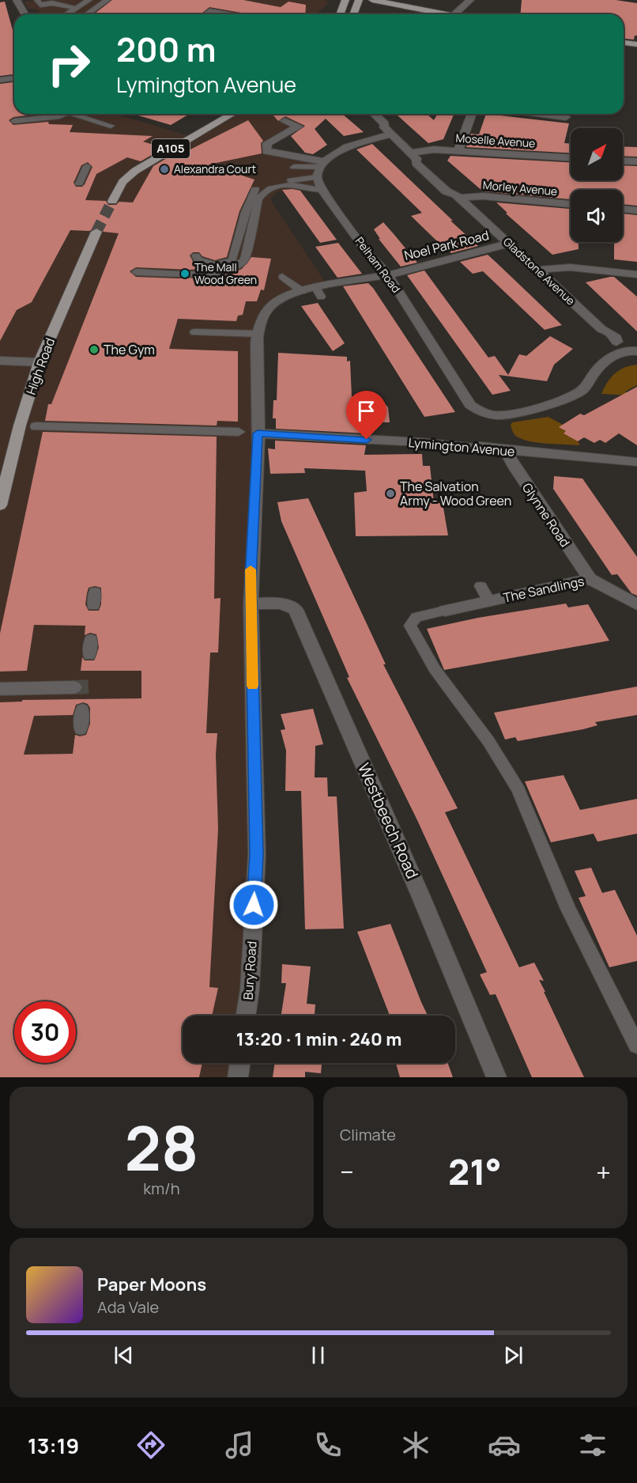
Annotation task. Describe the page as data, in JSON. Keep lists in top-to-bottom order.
{
  "streets": {
    "main road": ["A105", "High Road"],
    "street": [
      "Moselle Avenue",
      "Morley Avenue",
      "Noel Park Road",
      "Pelham Road",
      "Gladstone Avenue",
      "Lymington Avenue",
      "Glynne Road",
      "The Sandlings",
      "Westbeech Road",
      "Bury Road"
    ]
  },
  "crossings": [
    ["Moselle Avenue", "Gladstone Avenue"],
    ["Morley Avenue", "Gladstone Avenue"],
    ["Noel Park Road", "Pelham Road"],
    ["Noel Park Road", "Gladstone Avenue"],
    ["Noel Park Road", "Lymington Avenue"],
    ["Noel Park Road", "Bury Road"],
    ["Pelham Road", "Gladstone Avenue"],
    ["Lymington Avenue", "Glynne Road"],
    ["Lymington Avenue", "Bury Road"],
    ["Glynne Road", "The Sandlings"],
    ["Westbeech Road", "Bury Road"]
  ],
  "places": [
    "Alexandra Court",
    "The Mall Wood Green",
    "The Gym",
    "The Salvation Army - Wood Green"
  ],
  "north": "top right",
  "page": {
    "turn": ["200 m", "Lymington Avenue"],
    "limit": "30",
    "trip": "13:20 · 1 min · 240 m",
    "tile": [
      ["28", "km/h"],
      "Climate"
    ],
    "heat": ["−", "21°", "+"],
    "song": ["Paper Moons", "Ada Vale"],
    "tabs": "13:19"
  }
}
